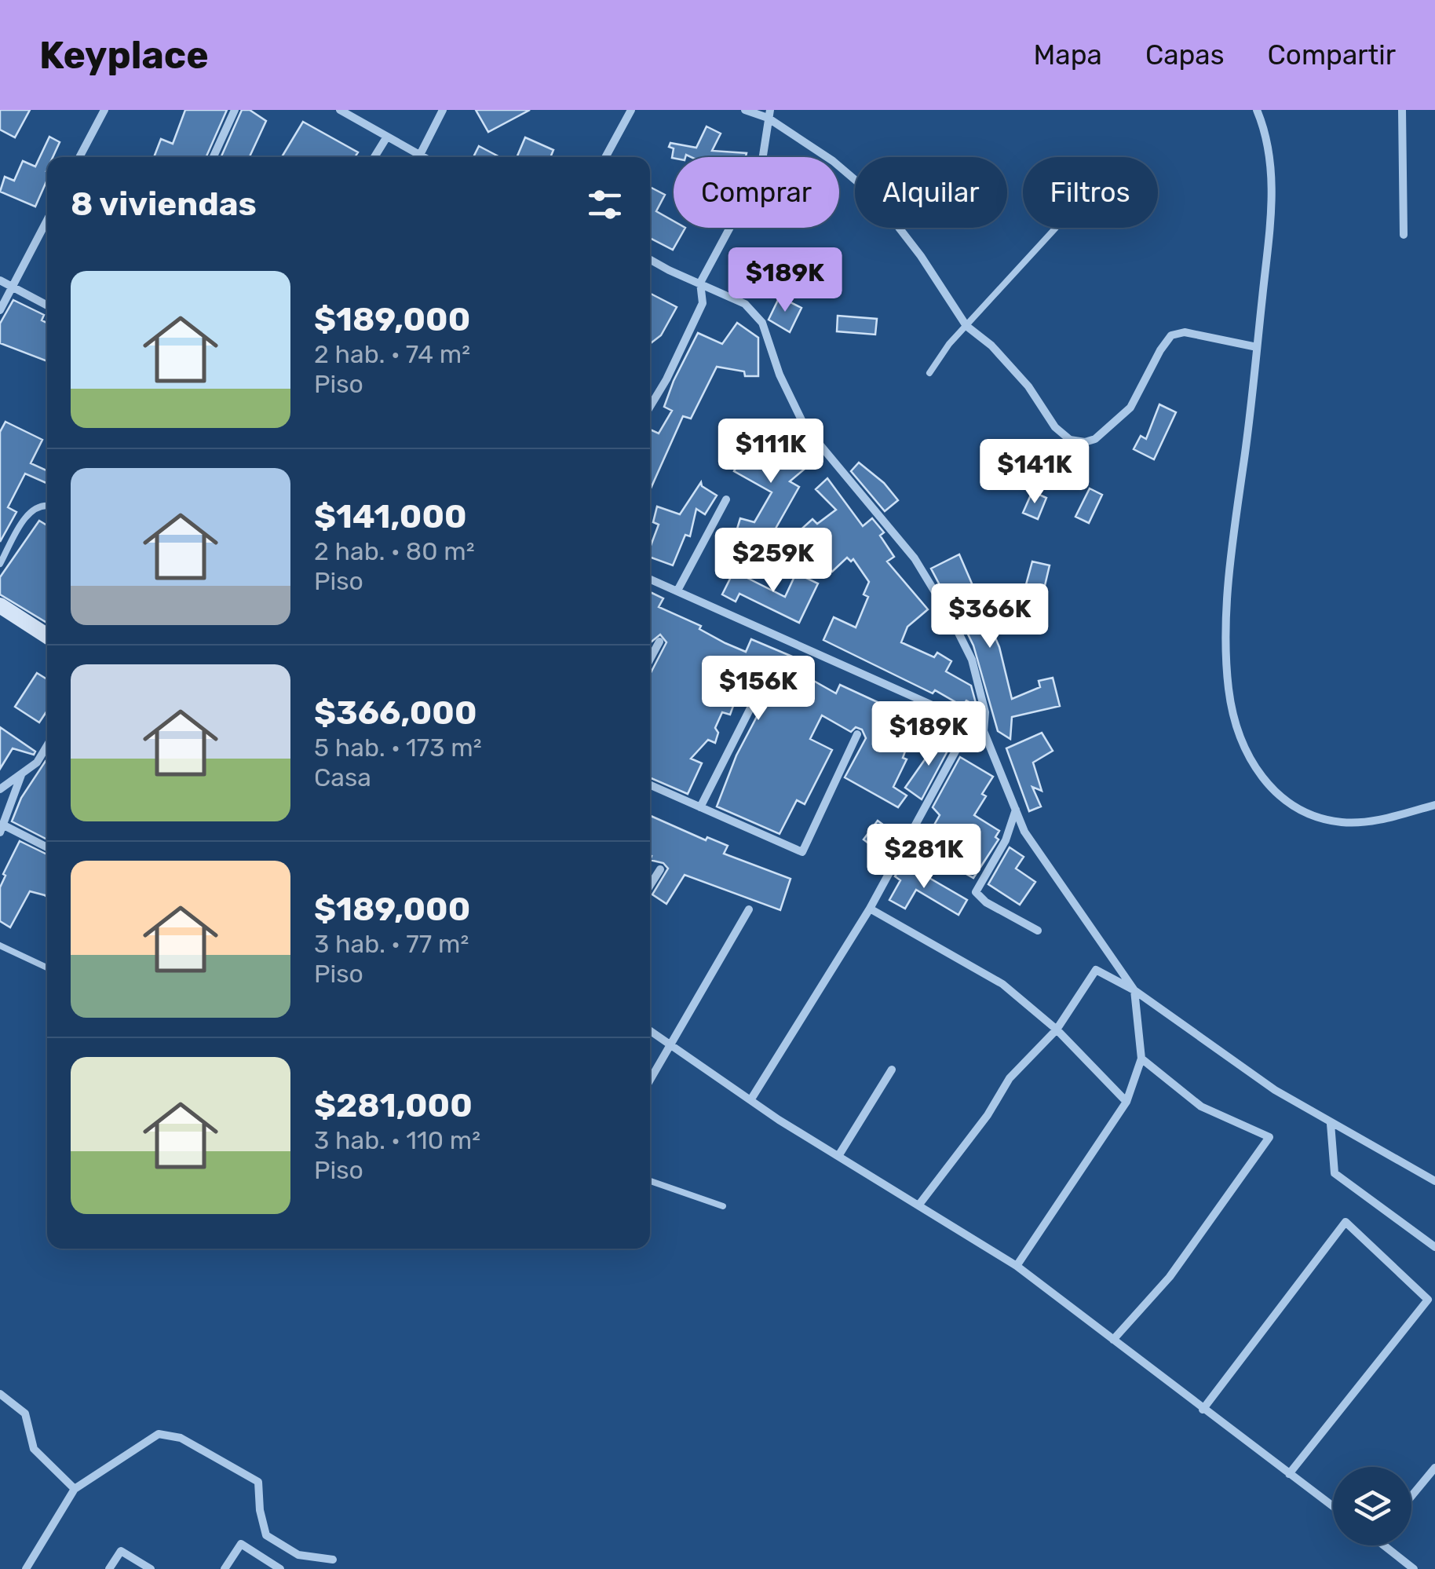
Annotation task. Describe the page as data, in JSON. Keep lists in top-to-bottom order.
{
  "page": {
    "header": "Keyplace",
    "nav": ["Mapa", "Capas", "Compartir"],
    "chip": ["Comprar", "Alquilar", "Filtros"],
    "heading": "8 viviendas",
    "price": [
      "$189K",
      "$111K",
      "$141K",
      "$259K",
      "$366K",
      "$156K",
      "$189K",
      "$281K"
    ],
    "list": [
      {
        "name": "$189,000",
        "note": "2 hab. · 74 m² · Piso"
      },
      {
        "name": "$141,000",
        "note": "2 hab. · 80 m² · Piso"
      },
      {
        "name": "$366,000",
        "note": "5 hab. · 173 m² · Casa"
      },
      {
        "name": "$189,000",
        "note": "3 hab. · 77 m² · Piso"
      },
      {
        "name": "$281,000",
        "note": "3 hab. · 110 m² · Piso"
      }
    ]
  }
}
